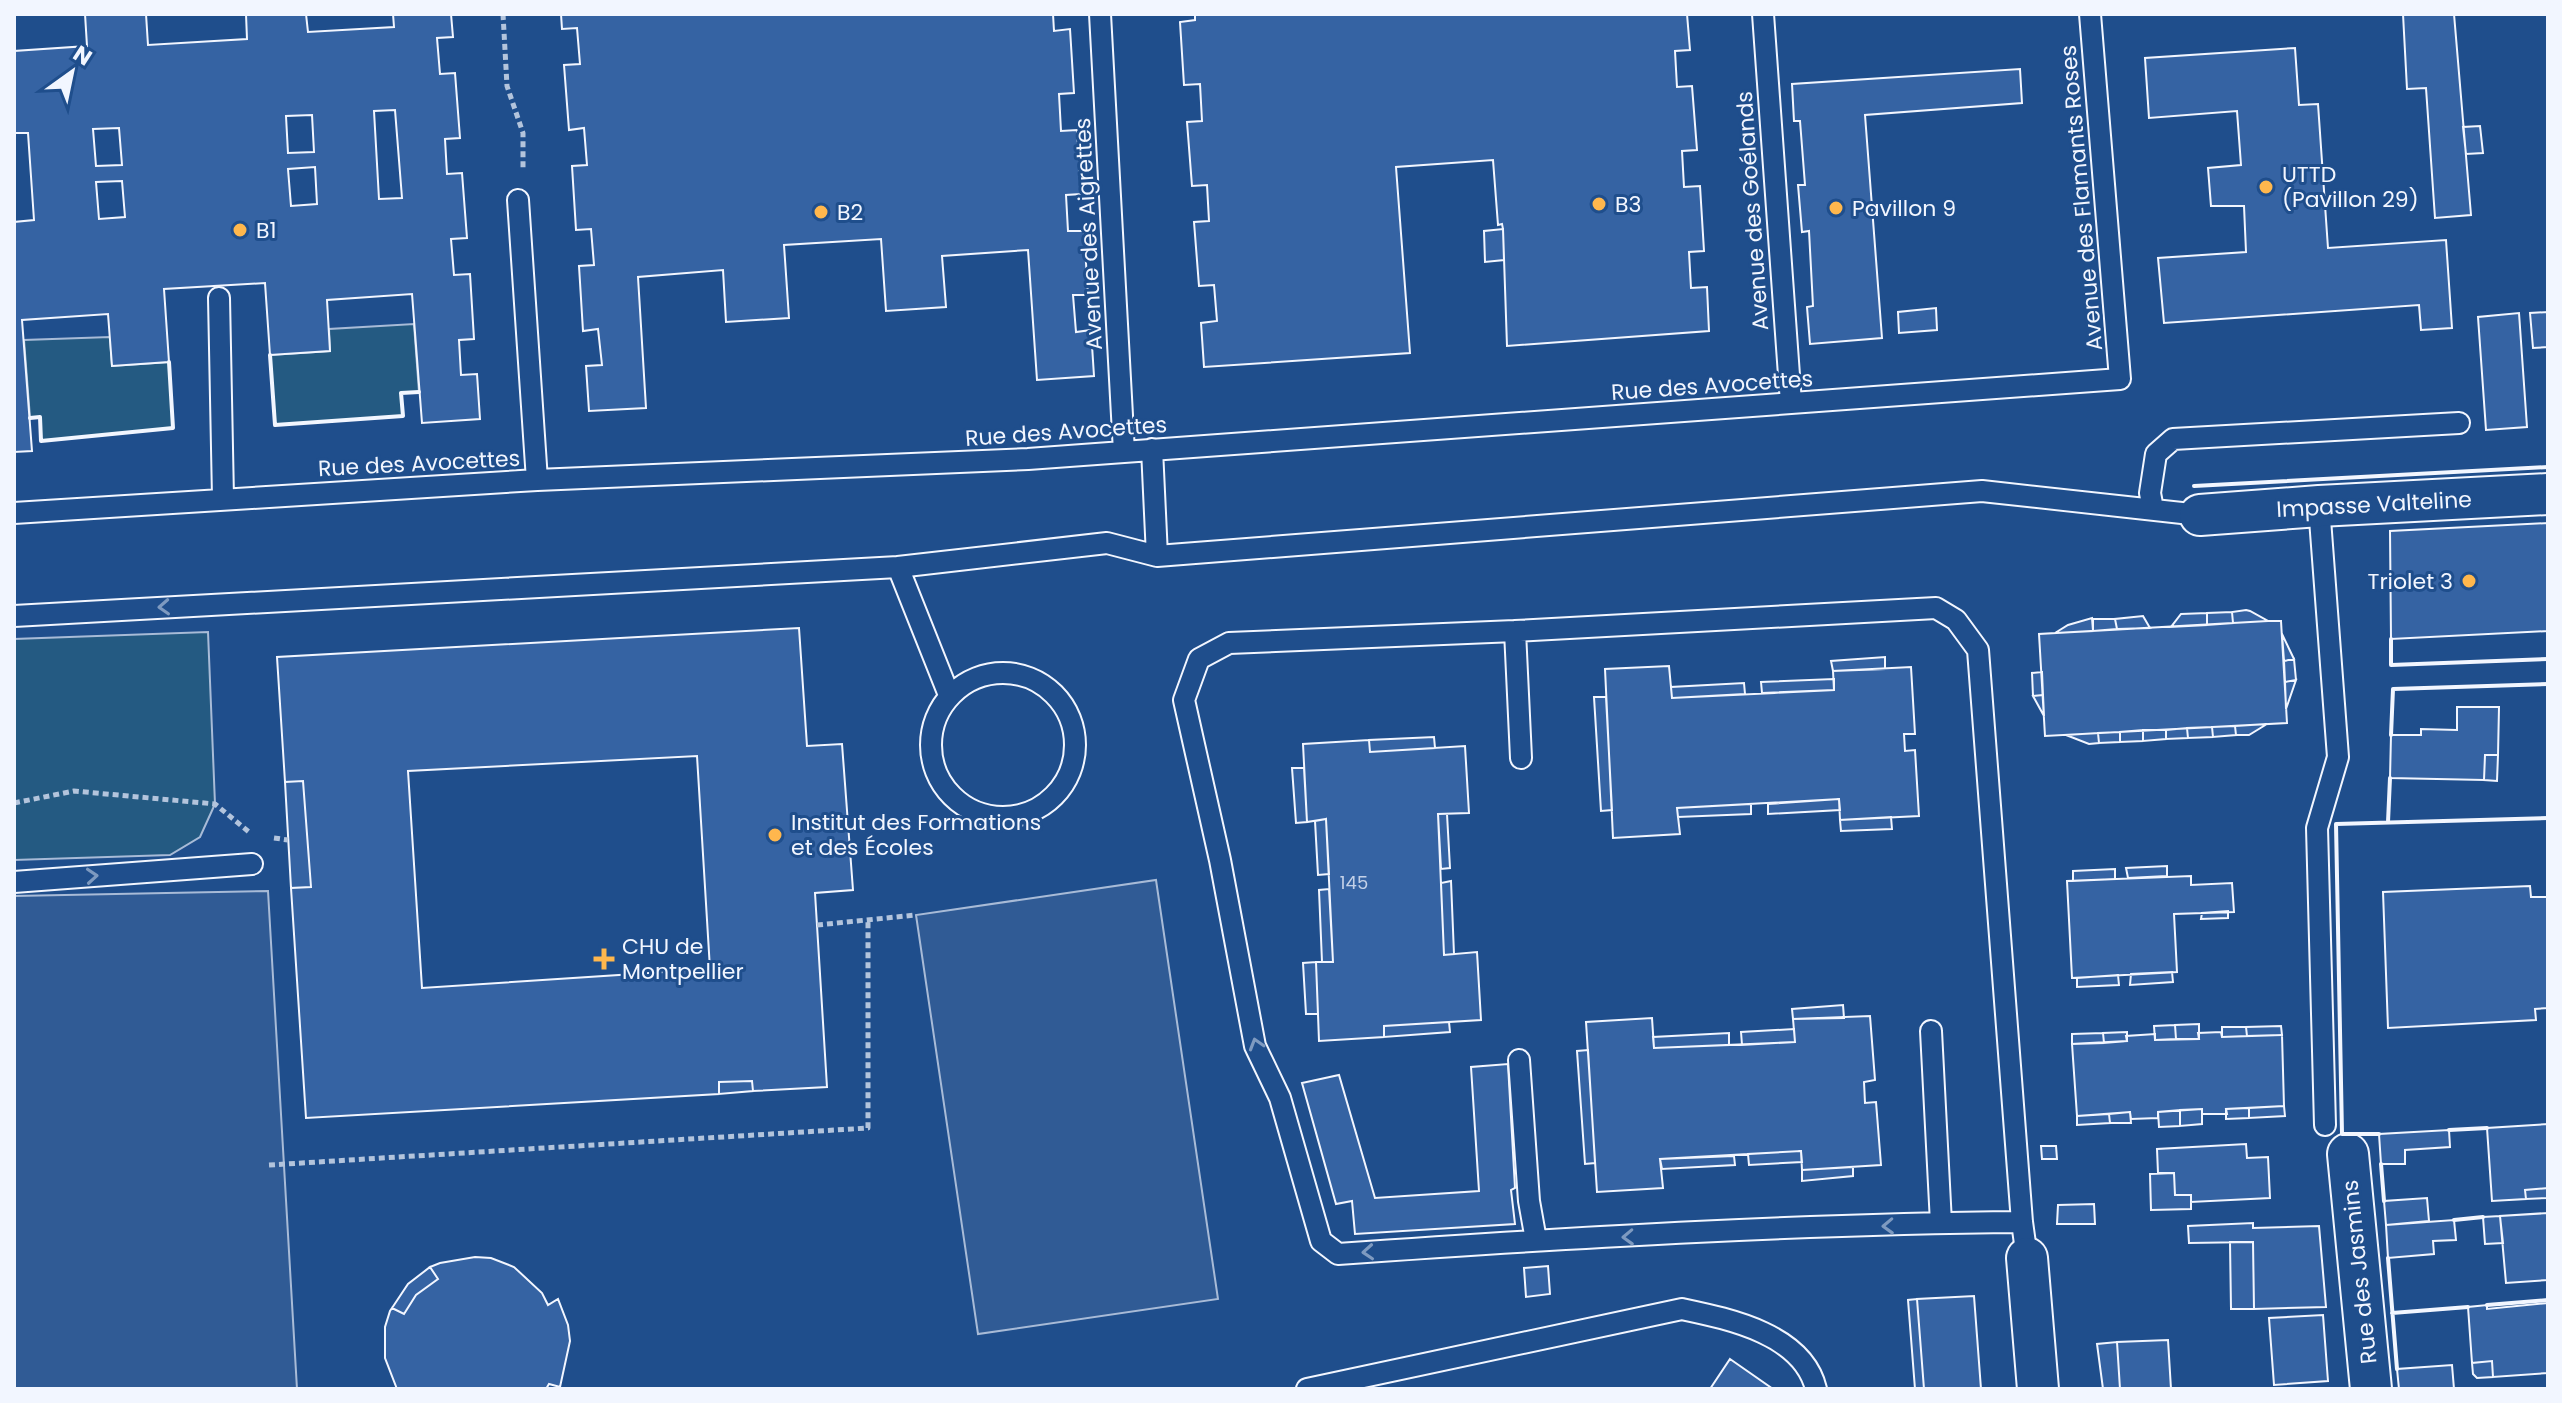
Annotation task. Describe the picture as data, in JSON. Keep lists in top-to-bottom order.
{
  "streets": {
    "street": ["Impasse Valteline", "Rue des Jasmins"],
    "lane": [
      "Avenue des Flamants Roses",
      "Avenue des Goélands",
      "Avenue des Aigrettes",
      "Rue des Avocettes"
    ]
  },
  "crossings": [
    ["Avenue des Flamants Roses", "Rue des Avocettes"],
    ["Avenue des Goélands", "Rue des Avocettes"],
    ["Avenue des Aigrettes", "Rue des Avocettes"]
  ],
  "places": {
    "other": [
      "UTTD (Pavillon 29)",
      "B3",
      "Pavillon 9",
      "B2",
      "B1",
      "Triolet 3",
      "Institut des Formations et des Écoles"
    ],
    "health": ["CHU de Montpellier"]
  },
  "house_numbers": ["145"],
  "north": "top right"
}
